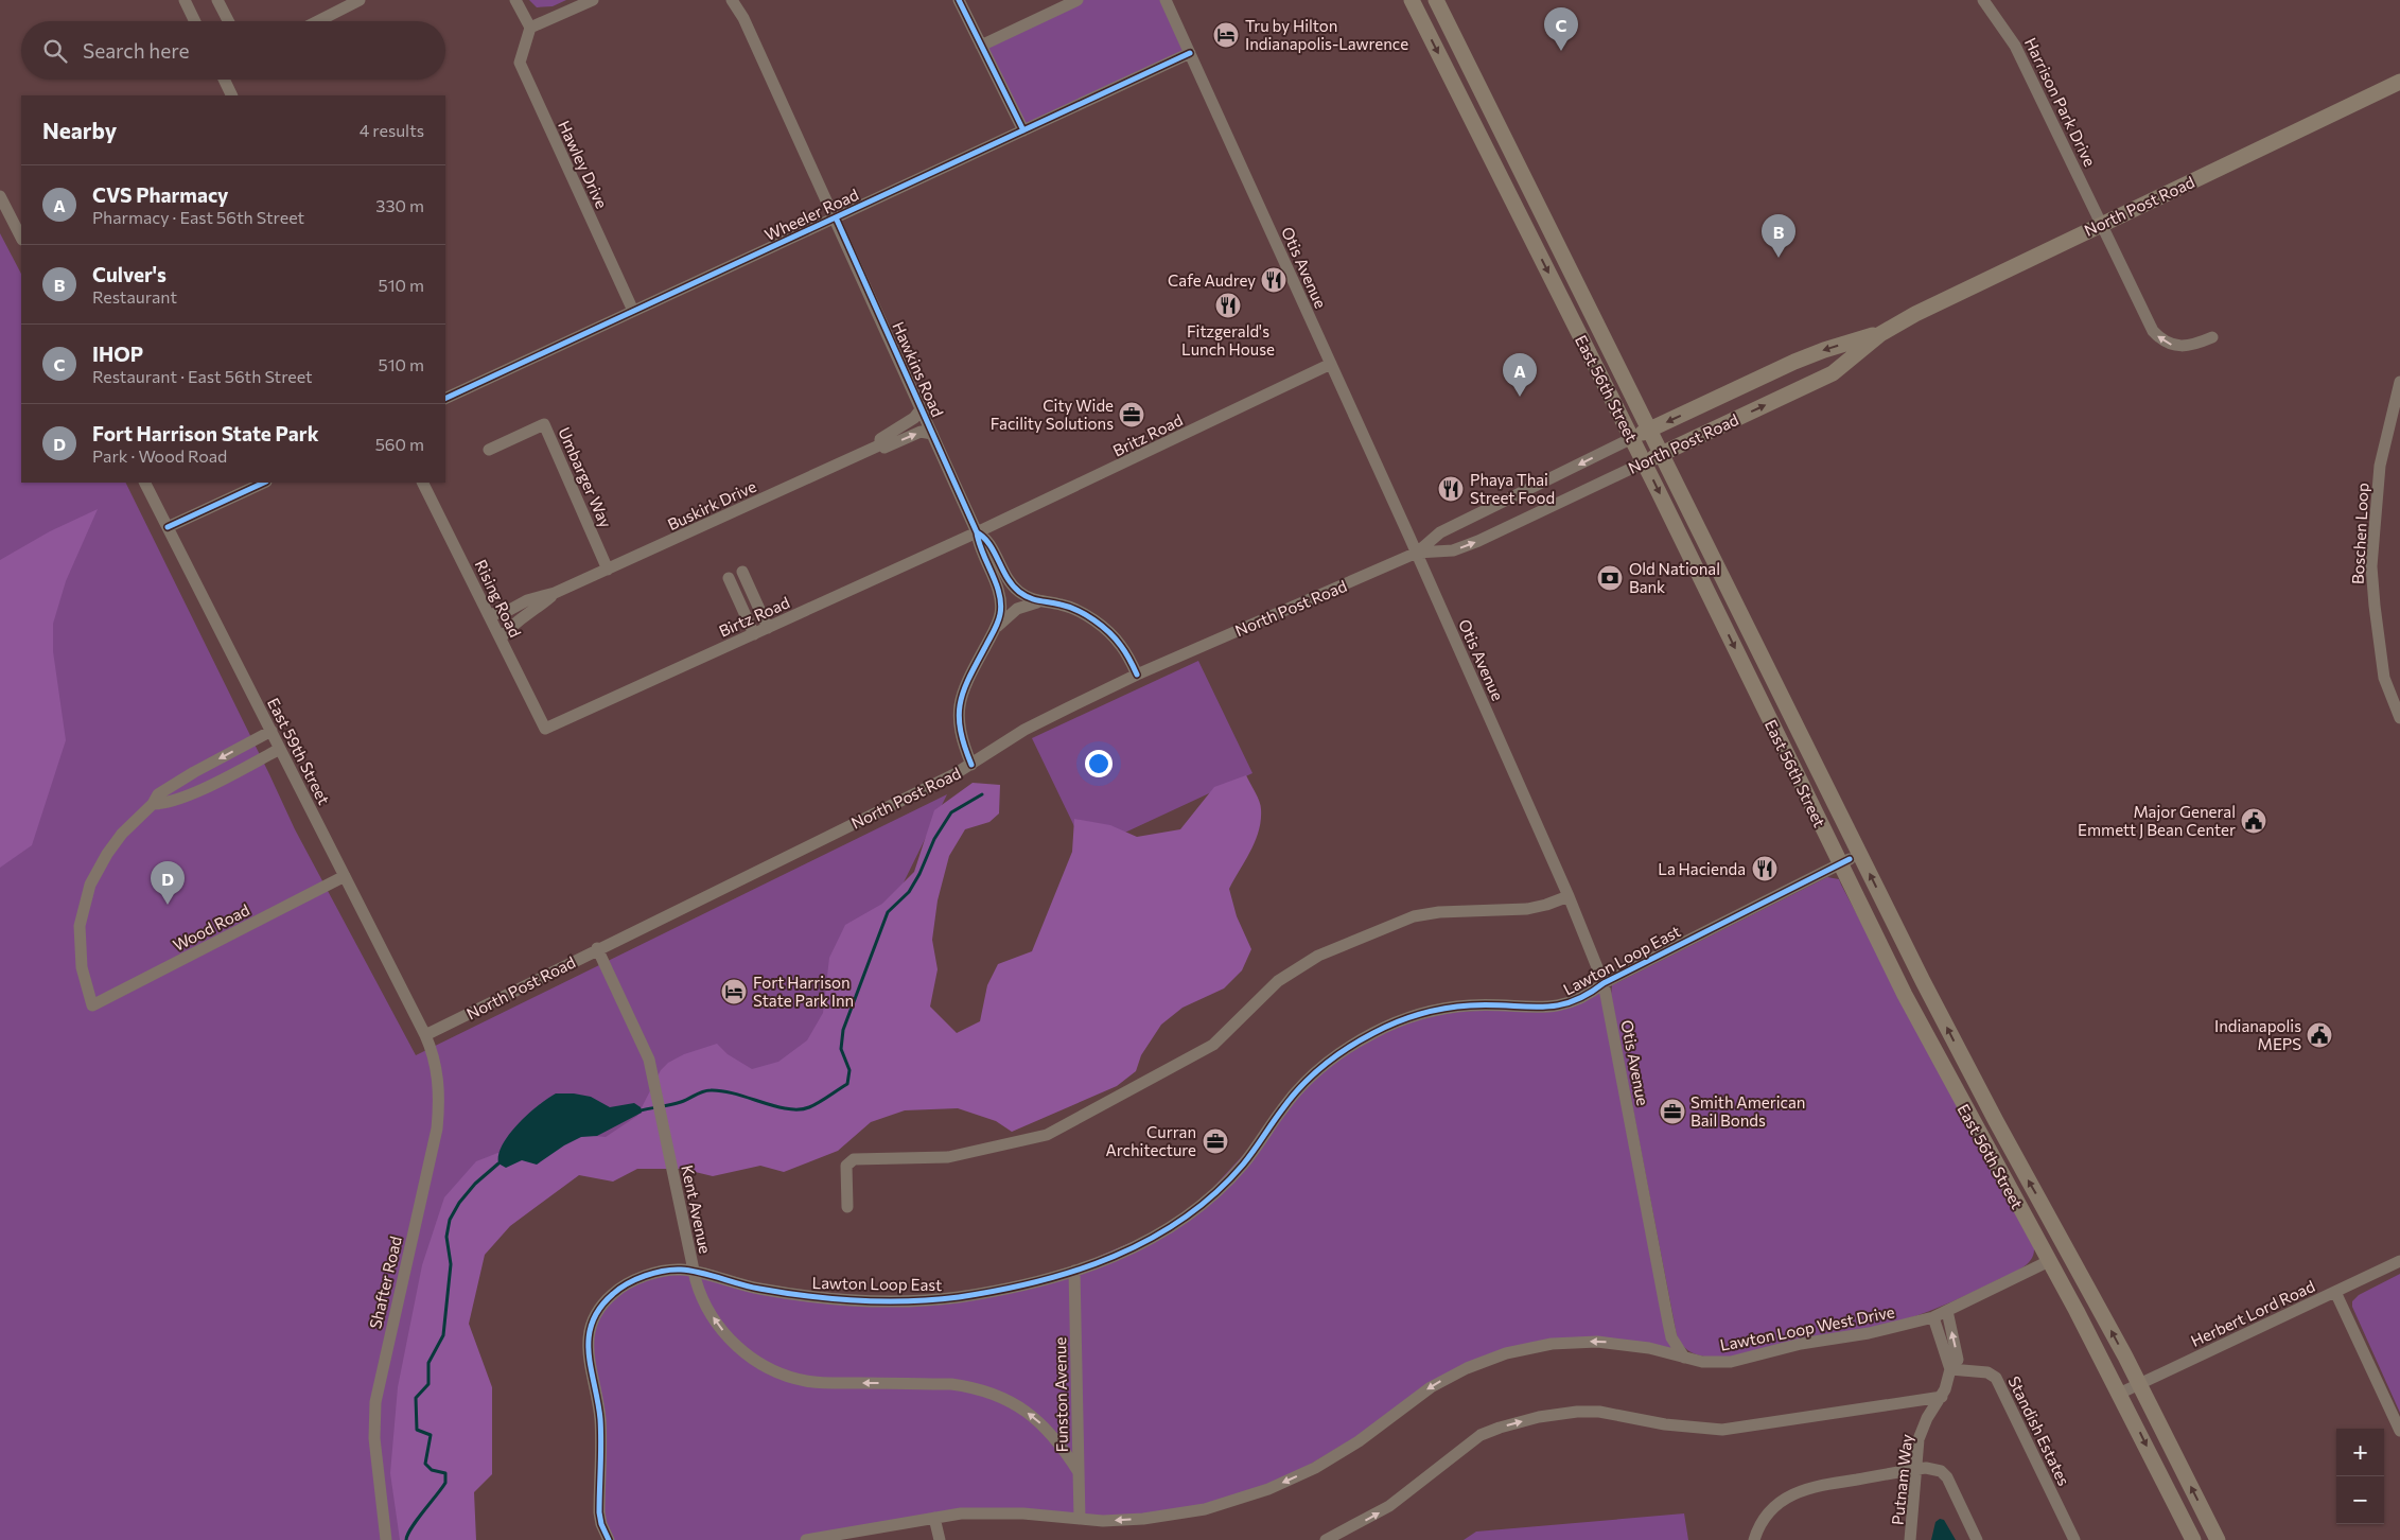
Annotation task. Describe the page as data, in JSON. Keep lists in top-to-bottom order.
{
  "streets": {
    "main road": ["North Post Road", "East 56th Street"],
    "street": [
      "Harrison Park Drive",
      "Hawley Drive",
      "Wheeler Road",
      "Otis Avenue",
      "Hawkins Road",
      "Britz Road",
      "Umbarger Way",
      "Buskirk Drive",
      "Boschen Loop",
      "Rising Road",
      "Birtz Road",
      "East 59th Street",
      "Wood Road",
      "Lawton Loop East",
      "Kent Avenue",
      "Shafter Road",
      "Herbert Lord Road",
      "Lawton Loop West Drive",
      "Funston Avenue",
      "Standish Estates",
      "Putnam Way"
    ]
  },
  "crossings": [
    ["Harrison Park Drive", "North Post Road"],
    ["Hawley Drive", "Wheeler Road"],
    ["North Post Road", "Otis Avenue"],
    ["North Post Road", "Hawkins Road"],
    ["North Post Road", "East 56th Street"],
    ["North Post Road", "East 59th Street"],
    ["North Post Road", "Kent Avenue"],
    ["North Post Road", "Shafter Road"],
    ["Wheeler Road", "Otis Avenue"],
    ["Wheeler Road", "Hawkins Road"],
    ["Otis Avenue", "Britz Road"],
    ["Otis Avenue", "Lawton Loop East"],
    ["Otis Avenue", "Lawton Loop West Drive"],
    ["Hawkins Road", "Britz Road"],
    ["Hawkins Road", "Buskirk Drive"],
    ["Hawkins Road", "Birtz Road"],
    ["East 56th Street", "Lawton Loop East"],
    ["East 56th Street", "Herbert Lord Road"],
    ["East 56th Street", "Lawton Loop West Drive"],
    ["Britz Road", "Birtz Road"],
    ["Umbarger Way", "Buskirk Drive"],
    ["Buskirk Drive", "Rising Road"],
    ["Rising Road", "Birtz Road"],
    ["East 59th Street", "Wood Road"],
    ["East 59th Street", "Shafter Road"],
    ["Lawton Loop East", "Kent Avenue"],
    ["Lawton Loop East", "Funston Avenue"],
    ["Kent Avenue", "Funston Avenue"],
    ["Lawton Loop West Drive", "Funston Avenue"],
    ["Lawton Loop West Drive", "Putnam Way"],
    ["Standish Estates", "Putnam Way"]
  ],
  "one_way": ["Harrison Park Drive", "Kent Avenue"],
  "places": {
    "hotel": ["Tru by Hilton Indianapolis-Lawrence", "Fort Harrison State Park Inn"],
    "restaurant": [
      "Cafe Audrey",
      "Fitzgerald's Lunch House",
      "Phaya Thai Street Food",
      "La Hacienda"
    ],
    "office": ["City Wide Facility Solutions", "Smith American Bail Bonds", "Curran Architecture"],
    "bank": ["Old National Bank"],
    "public building": ["Major General Emmett J Bean Center", "Indianapolis MEPS"]
  },
  "page": {
    "pins": [
      "C",
      "B",
      "A",
      "D"
    ],
    "search": "Search here",
    "heading": ["Nearby", "4 results"],
    "list": [
      {
        "mark": "A",
        "name": "CVS Pharmacy",
        "note": "Pharmacy · East 56th Street",
        "value": "330 m"
      },
      {
        "mark": "B",
        "name": "Culver's",
        "note": "Restaurant",
        "value": "510 m"
      },
      {
        "mark": "C",
        "name": "IHOP",
        "note": "Restaurant · East 56th Street",
        "value": "510 m"
      },
      {
        "mark": "D",
        "name": "Fort Harrison State Park",
        "note": "Park · Wood Road",
        "value": "560 m"
      }
    ],
    "map_buttons": ["+", "−"]
  }
}
